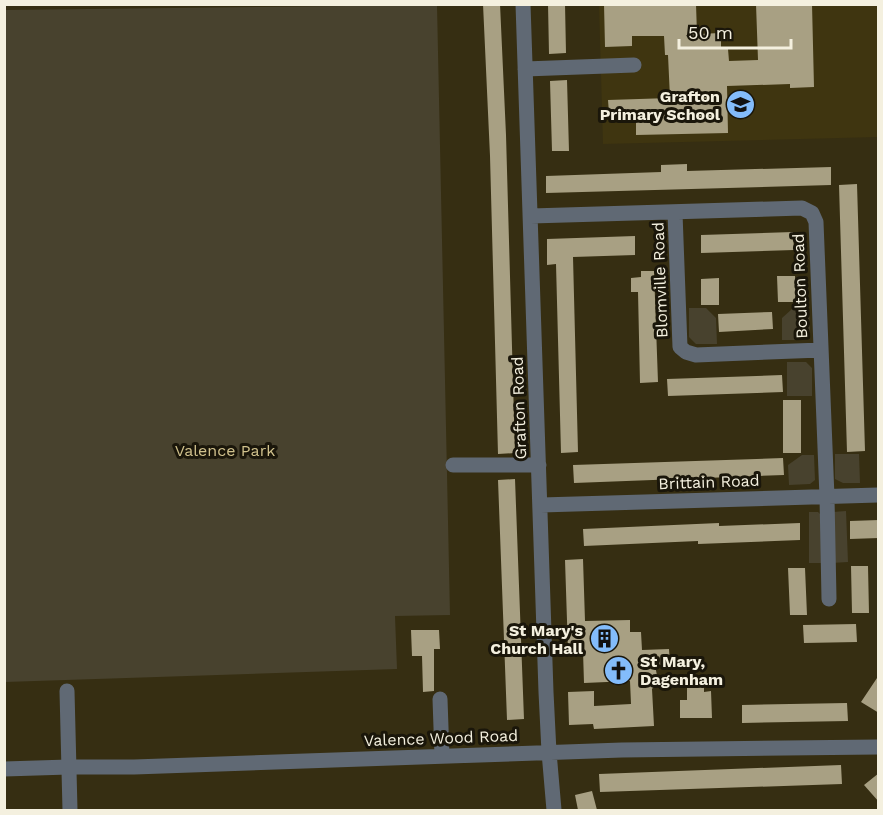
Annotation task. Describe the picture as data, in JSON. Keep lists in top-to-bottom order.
{
  "streets": {
    "street": [
      "Blomville Road",
      "Boulton Road",
      "Grafton Road",
      "Brittain Road",
      "Valence Wood Road"
    ]
  },
  "crossings": [
    ["Blomville Road", "Boulton Road"],
    ["Boulton Road", "Grafton Road"],
    ["Boulton Road", "Brittain Road"],
    ["Grafton Road", "Brittain Road"],
    ["Grafton Road", "Valence Wood Road"]
  ],
  "parks": ["Valence Park"],
  "places": {
    "school or university": ["Grafton Primary School"],
    "building": ["St Mary's Church Hall"],
    "church": ["St Mary, Dagenham"]
  },
  "scale_bar": "50 m"
}
